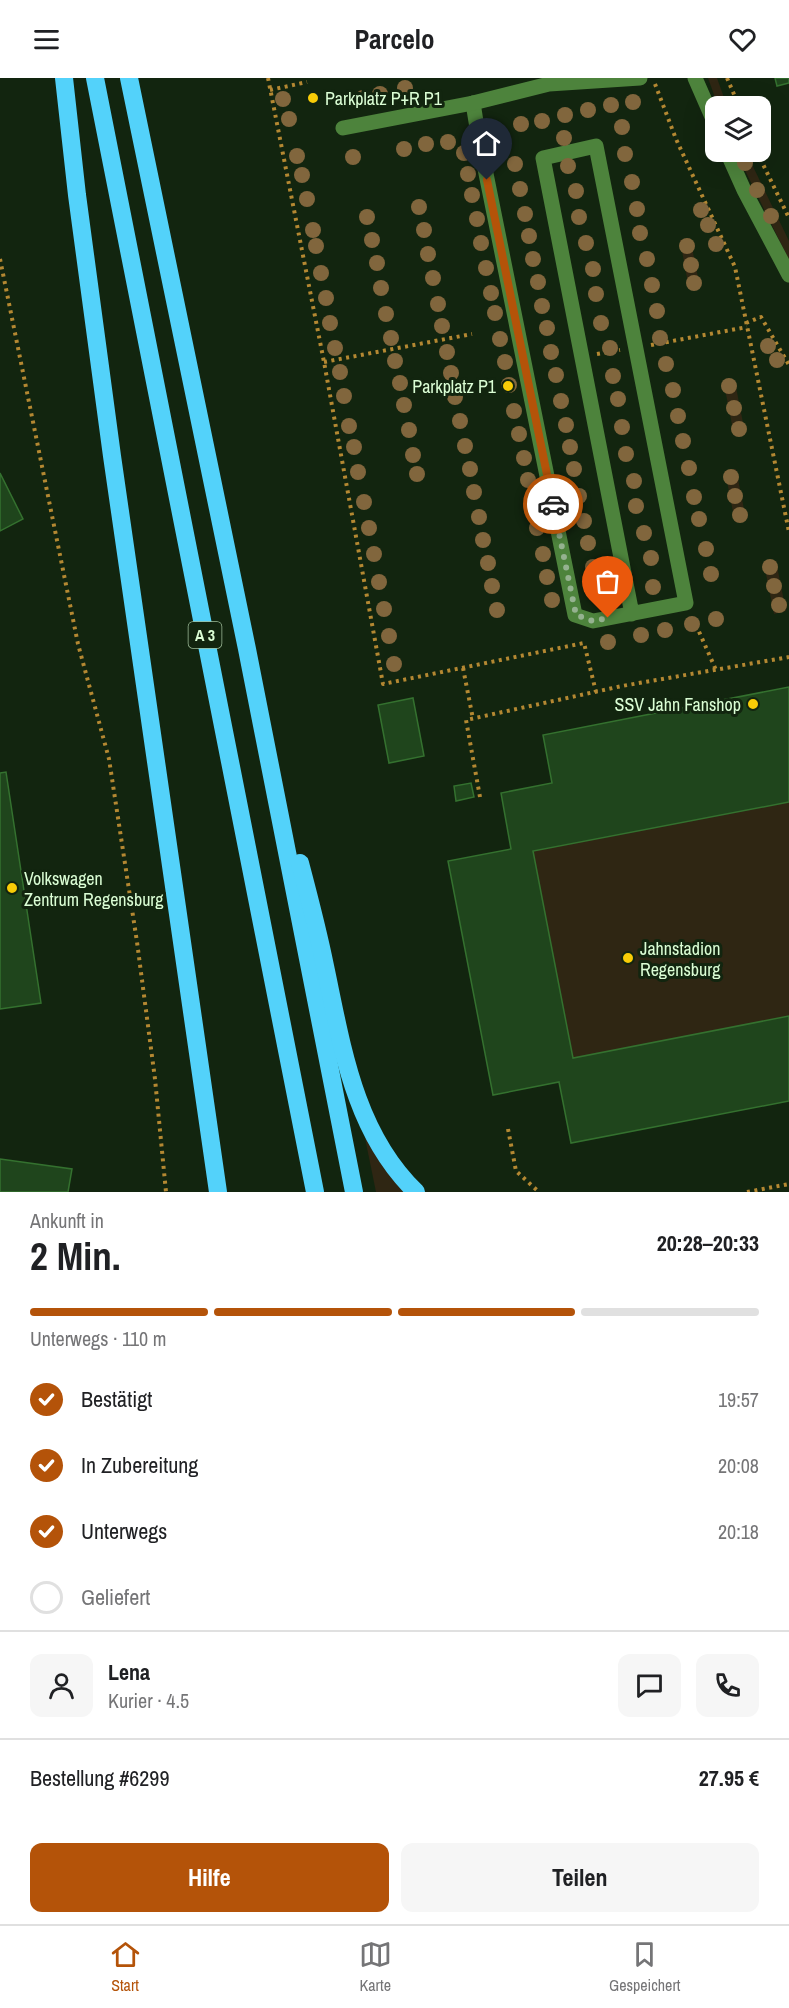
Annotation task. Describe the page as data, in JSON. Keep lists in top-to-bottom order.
{
  "streets": {
    "highway": ["A 3"]
  },
  "places": [
    "Parkplatz P+R P1",
    "Parkplatz P1",
    "SSV Jahn Fanshop",
    "Volkswagen Zentrum Regensburg",
    "Jahnstadion Regensburg"
  ],
  "page": {
    "header": "Parcelo",
    "heading": ["2 Min.", "Ankunft in", "20:28–20:33"],
    "panel": [
      "Lena",
      "Kurier · 4.5",
      "Bestellung #6299",
      "27.95 €"
    ],
    "bar": "Unterwegs · 110 m",
    "list": [
      ["Bestätigt", "19:57"],
      ["In Zubereitung", "20:08"],
      ["Unterwegs", "20:18"],
      "Geliefert"
    ],
    "buttons": ["Hilfe", "Teilen"],
    "tabs": ["Start", "Karte", "Gespeichert"]
  }
}
